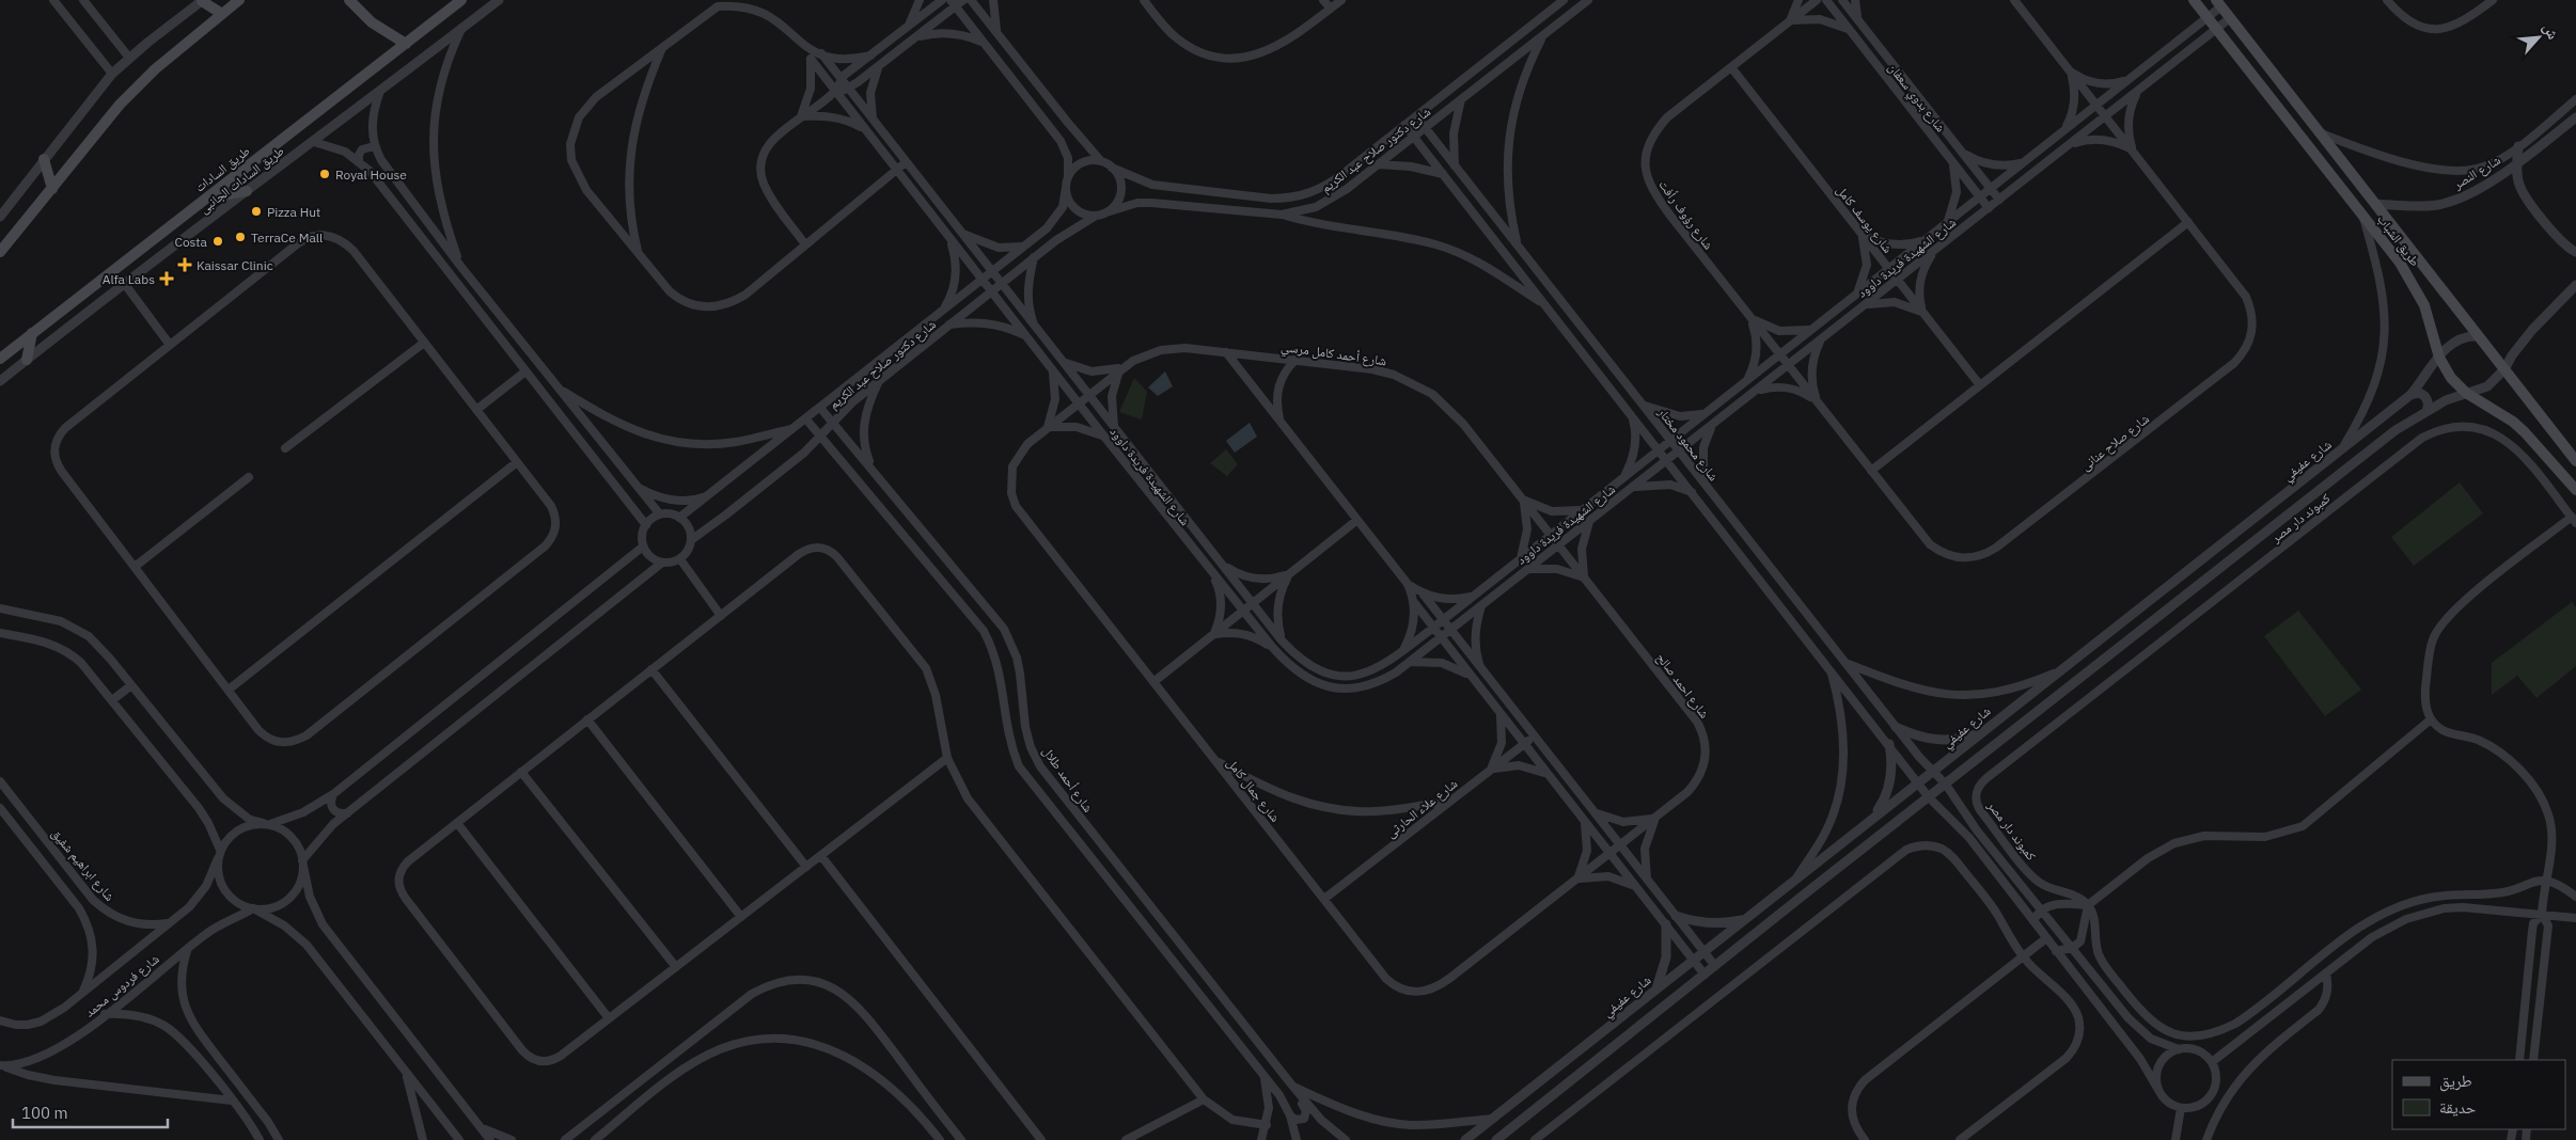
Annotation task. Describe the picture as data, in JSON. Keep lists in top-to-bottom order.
{
  "streets": {
    "main road": ["طريق السادات", "طريق الشباب"],
    "street": [
      "شارع بدوي سعفان",
      "شارع دكتور صلاح عبد الكريم",
      "شارع النصر",
      "طريق السادات الجانبى",
      "شارع رؤوف رأفت",
      "شارع يوسف كامل",
      "شارع الشهيدة فريدة داوود",
      "شارع أحمد كامل مرسي",
      "شارع صلاح عنانى",
      "شارع محمود مختار",
      "شارع عفيفي",
      "كمبوند دار مصر",
      "شارع احمد صالح",
      "شارع أحمد طلال",
      "شارع جمال كامل",
      "شارع علاء الحارثى",
      "شارع ابراهيم شفيق",
      "شارع فردوس محمد"
    ]
  },
  "crossings": [
    ["شارع بدوي سعفان", "شارع الشهيدة فريدة داوود"],
    ["شارع دكتور صلاح عبد الكريم", "شارع الشهيدة فريدة داوود"],
    ["شارع دكتور صلاح عبد الكريم", "شارع محمود مختار"],
    ["شارع دكتور صلاح عبد الكريم", "شارع أحمد طلال"],
    ["شارع النصر", "طريق الشباب"],
    ["شارع رؤوف رأفت", "شارع يوسف كامل"],
    ["شارع رؤوف رأفت", "شارع الشهيدة فريدة داوود"],
    ["شارع رؤوف رأفت", "شارع صلاح عنانى"],
    ["شارع يوسف كامل", "شارع الشهيدة فريدة داوود"],
    ["شارع يوسف كامل", "شارع صلاح عنانى"],
    ["طريق الشباب", "شارع الشهيدة فريدة داوود"],
    ["طريق الشباب", "شارع عفيفي"],
    ["شارع الشهيدة فريدة داوود", "شارع أحمد كامل مرسي"],
    ["شارع الشهيدة فريدة داوود", "شارع صلاح عنانى"],
    ["شارع الشهيدة فريدة داوود", "شارع محمود مختار"],
    ["شارع الشهيدة فريدة داوود", "شارع احمد صالح"],
    ["شارع الشهيدة فريدة داوود", "شارع جمال كامل"],
    ["شارع أحمد كامل مرسي", "شارع احمد صالح"],
    ["شارع أحمد كامل مرسي", "شارع جمال كامل"],
    ["شارع محمود مختار", "شارع عفيفي"],
    ["شارع احمد صالح", "شارع جمال كامل"],
    ["شارع جمال كامل", "شارع علاء الحارثى"],
    ["شارع ابراهيم شفيق", "شارع فردوس محمد"]
  ],
  "places": {
    "other": [
      "Royal House",
      "Pizza Hut",
      "TerraCe Mall",
      "Costa"
    ],
    "health": ["Kaissar Clinic", "Alfa Labs"]
  },
  "legend": ["طريق", "حديقة"],
  "scale_bar": "100 m",
  "north": "top right"
}
